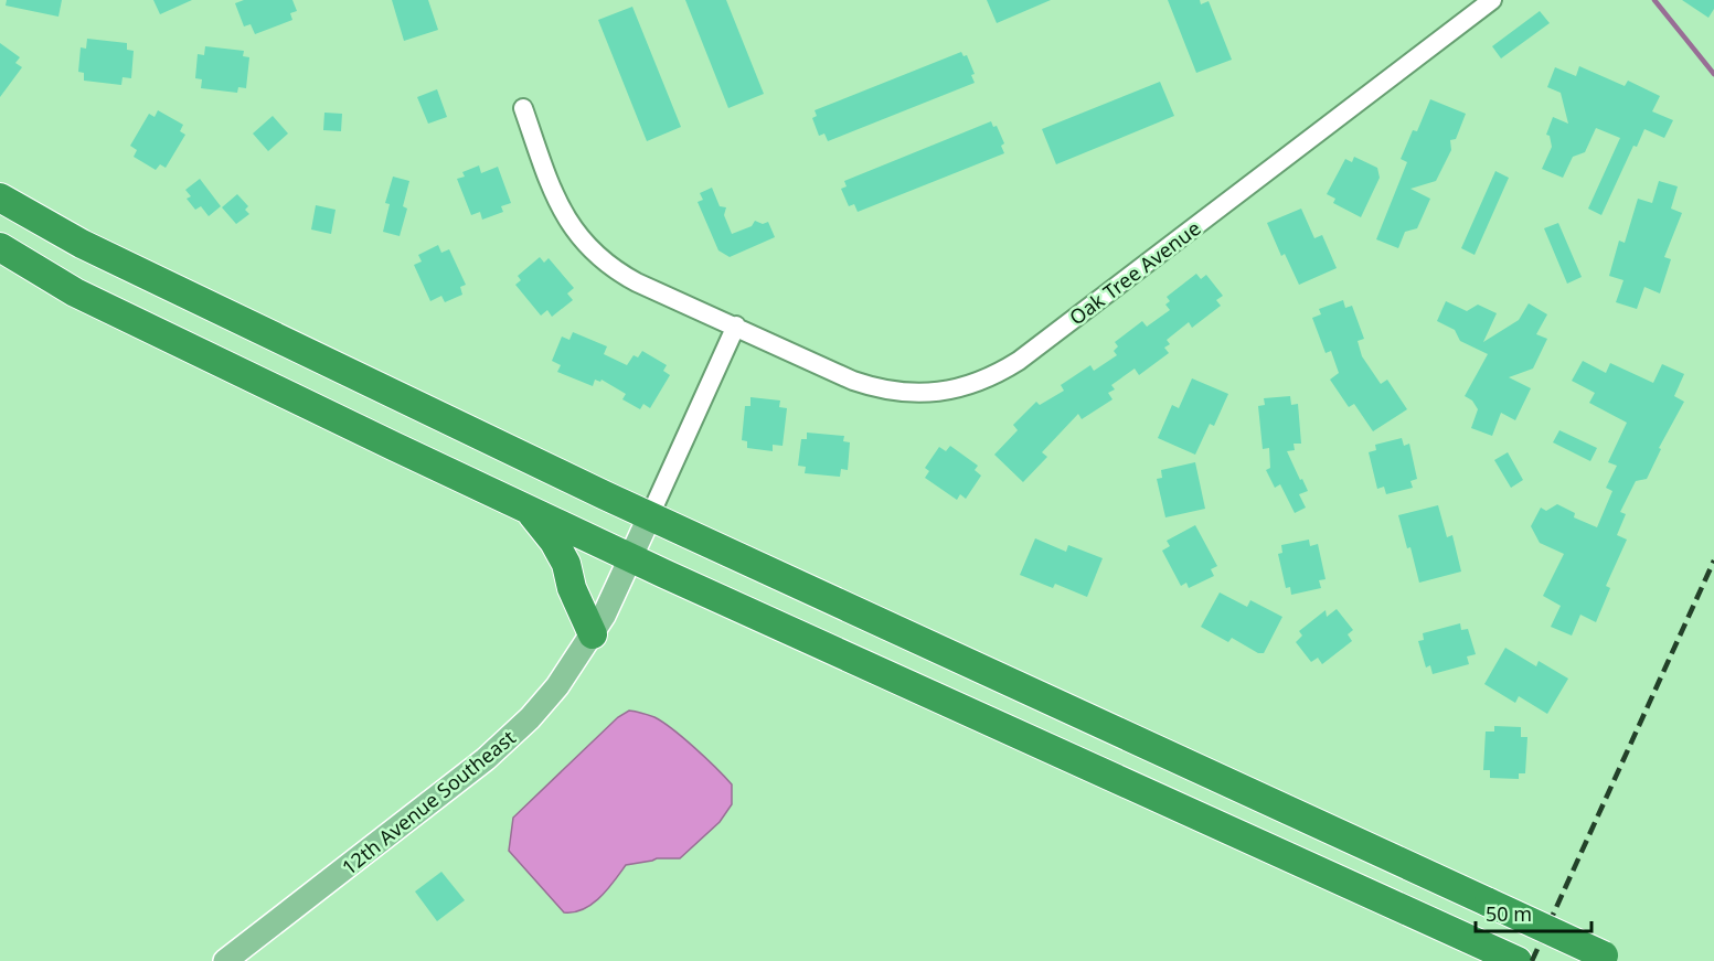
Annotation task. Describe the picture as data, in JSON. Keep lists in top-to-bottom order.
{
  "streets": {
    "main road": ["12th Avenue Southeast"],
    "street": ["Oak Tree Avenue"]
  },
  "crossings": [
    ["Oak Tree Avenue", "12th Avenue Southeast"]
  ],
  "scale_bar": "50 m"
}
